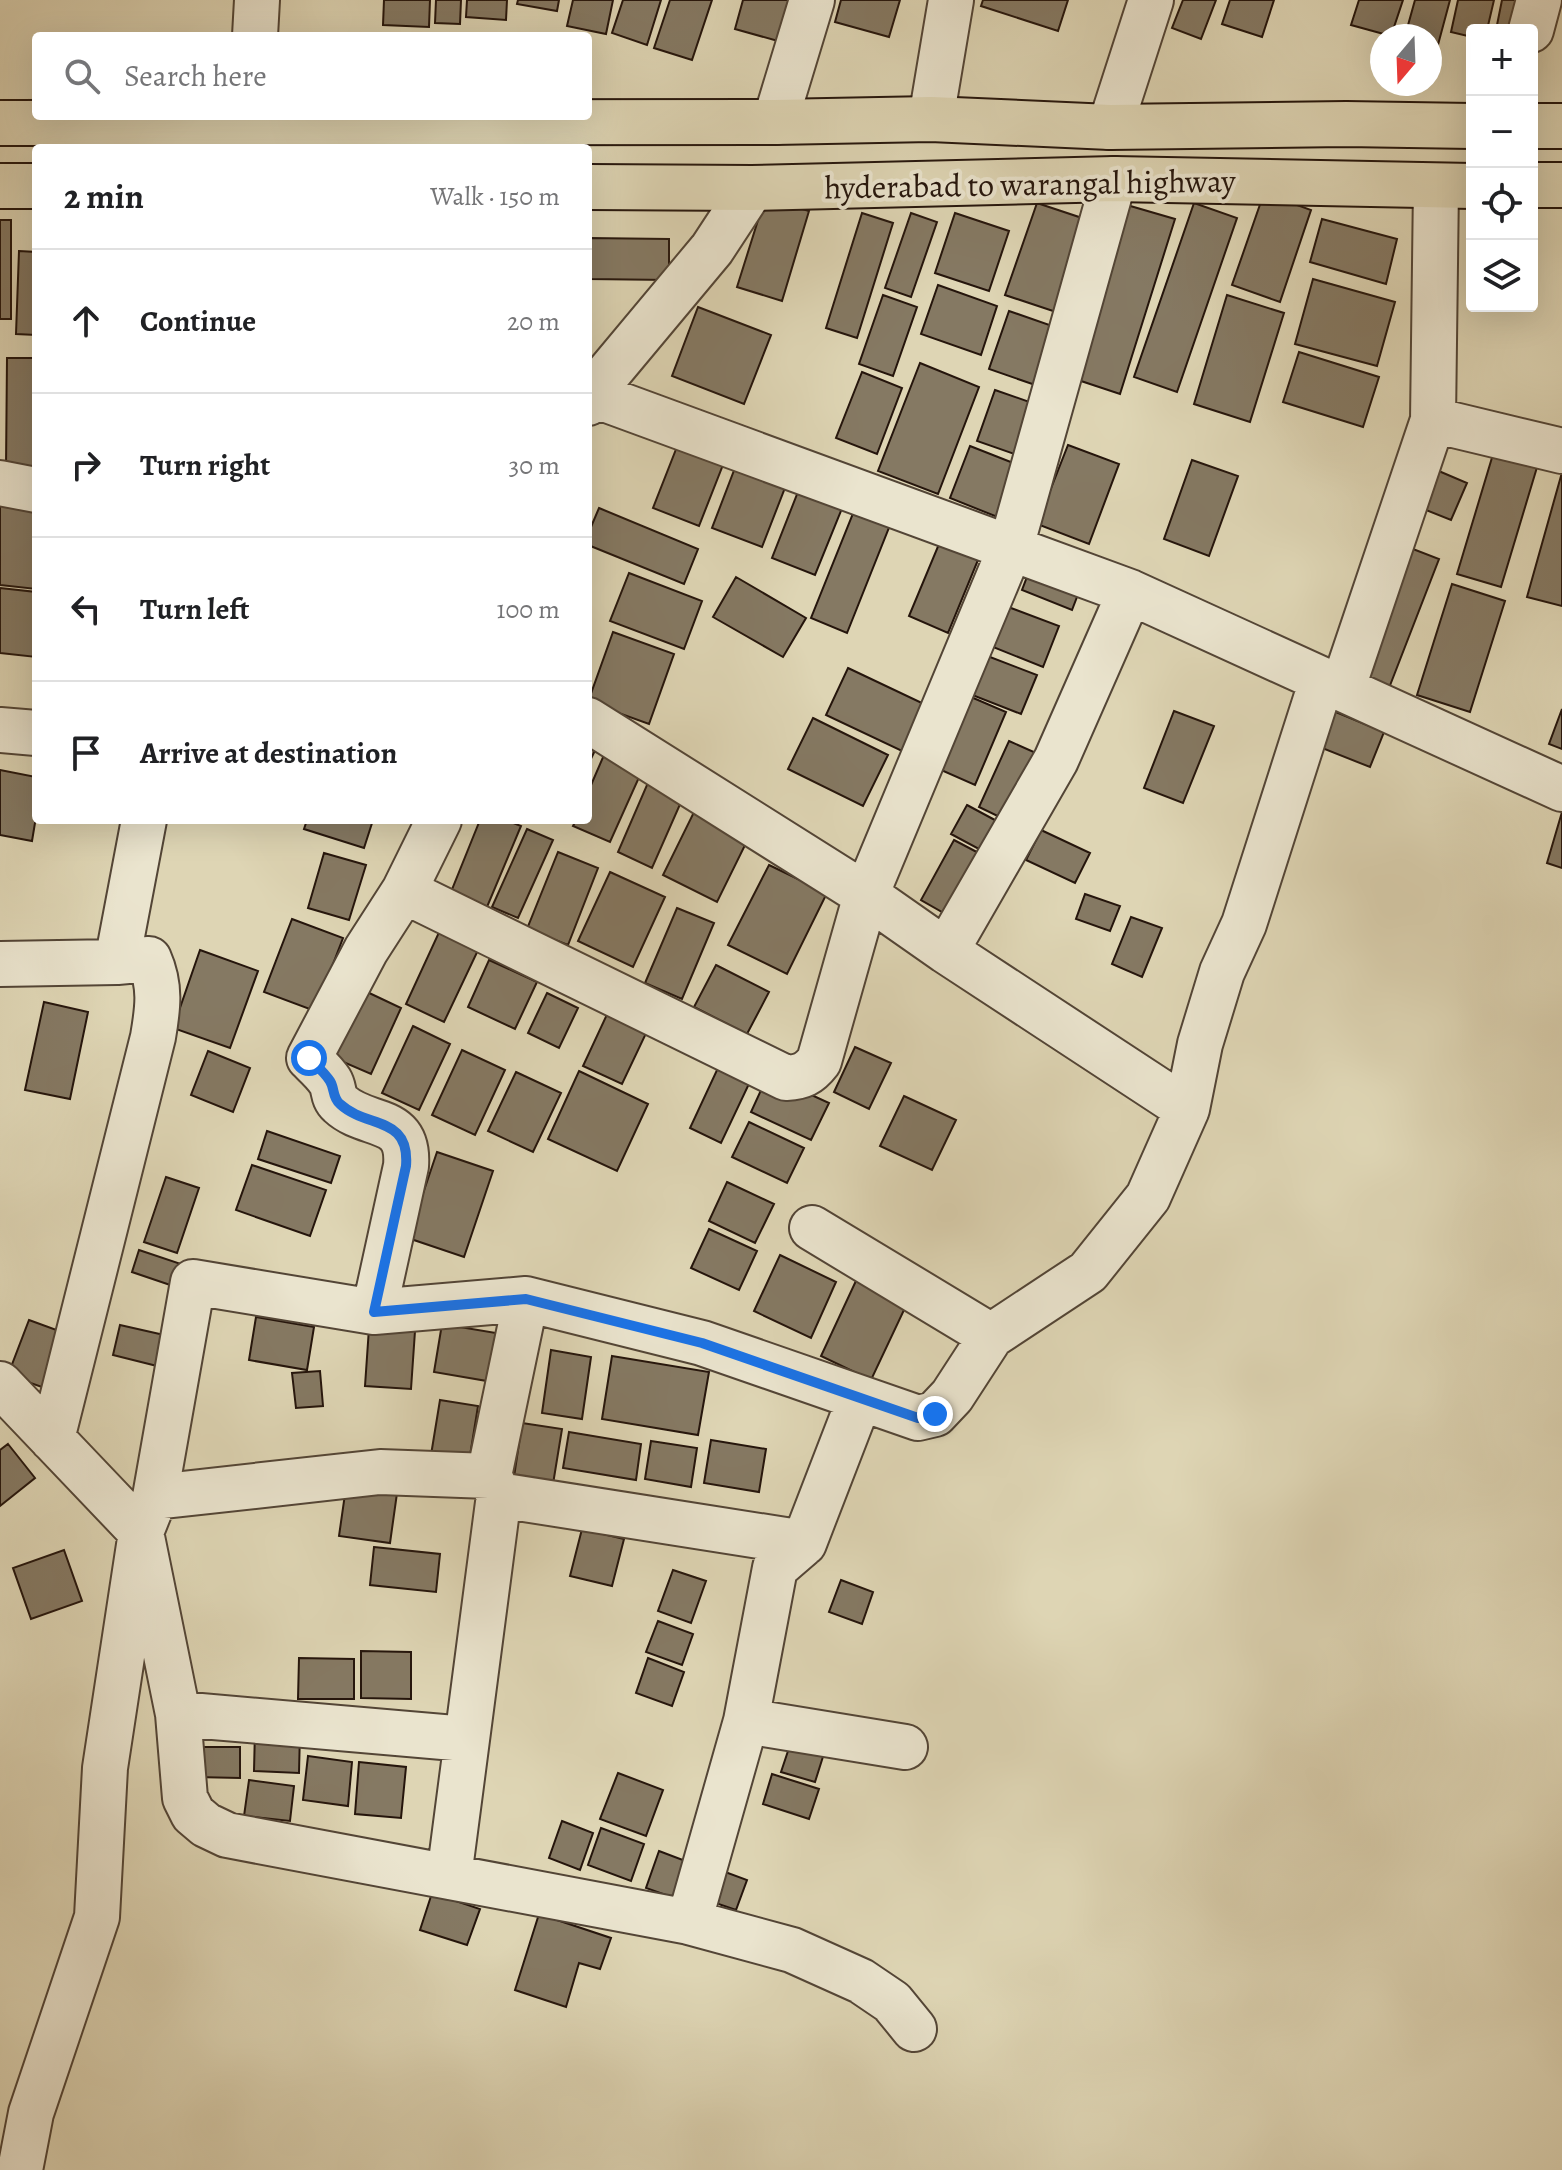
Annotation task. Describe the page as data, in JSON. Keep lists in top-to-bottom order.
{
  "streets": {
    "main road": ["hyderabad to warangal highway"]
  },
  "north": "bottom",
  "page": {
    "map_buttons": ["+", "−"],
    "search": "Search here",
    "heading": ["2 min", "Walk · 150 m"],
    "list": [
      ["Continue", "20 m"],
      ["Turn right", "30 m"],
      ["Turn left", "100 m"],
      "Arrive at destination"
    ]
  }
}
